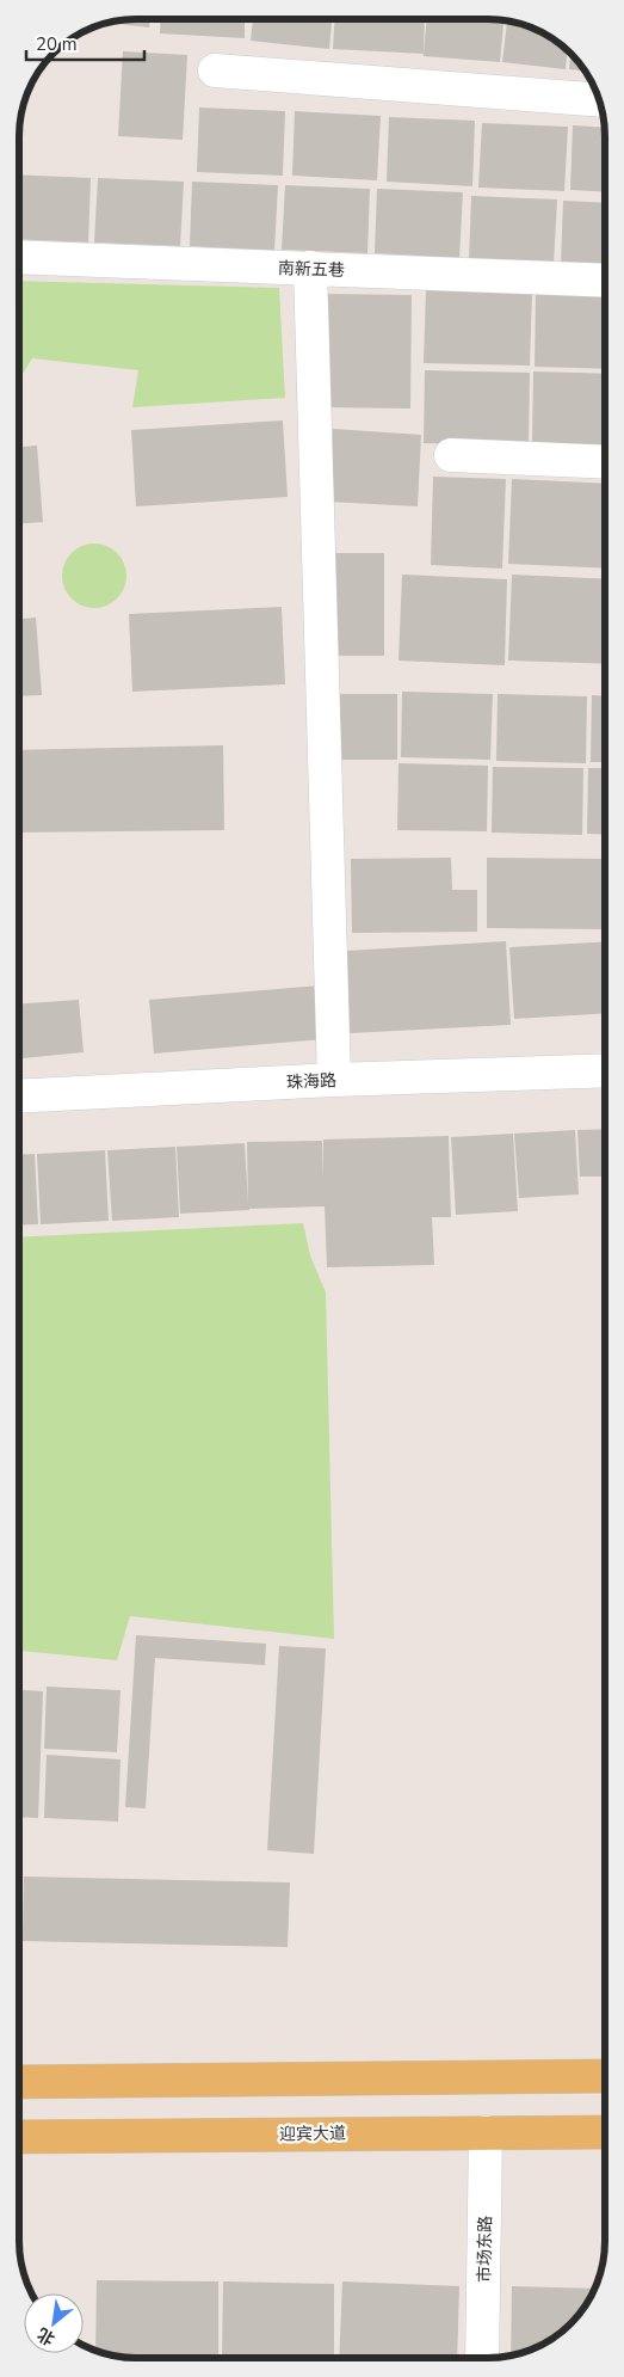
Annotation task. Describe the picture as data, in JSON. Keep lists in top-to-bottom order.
{
  "streets": {
    "main road": ["迎宾大道"],
    "street": ["南新五巷", "珠海路", "市场东路"]
  },
  "crossings": [
    ["迎宾大道", "市场东路"]
  ],
  "scale_bar": "20 m",
  "north": "bottom left"
}
